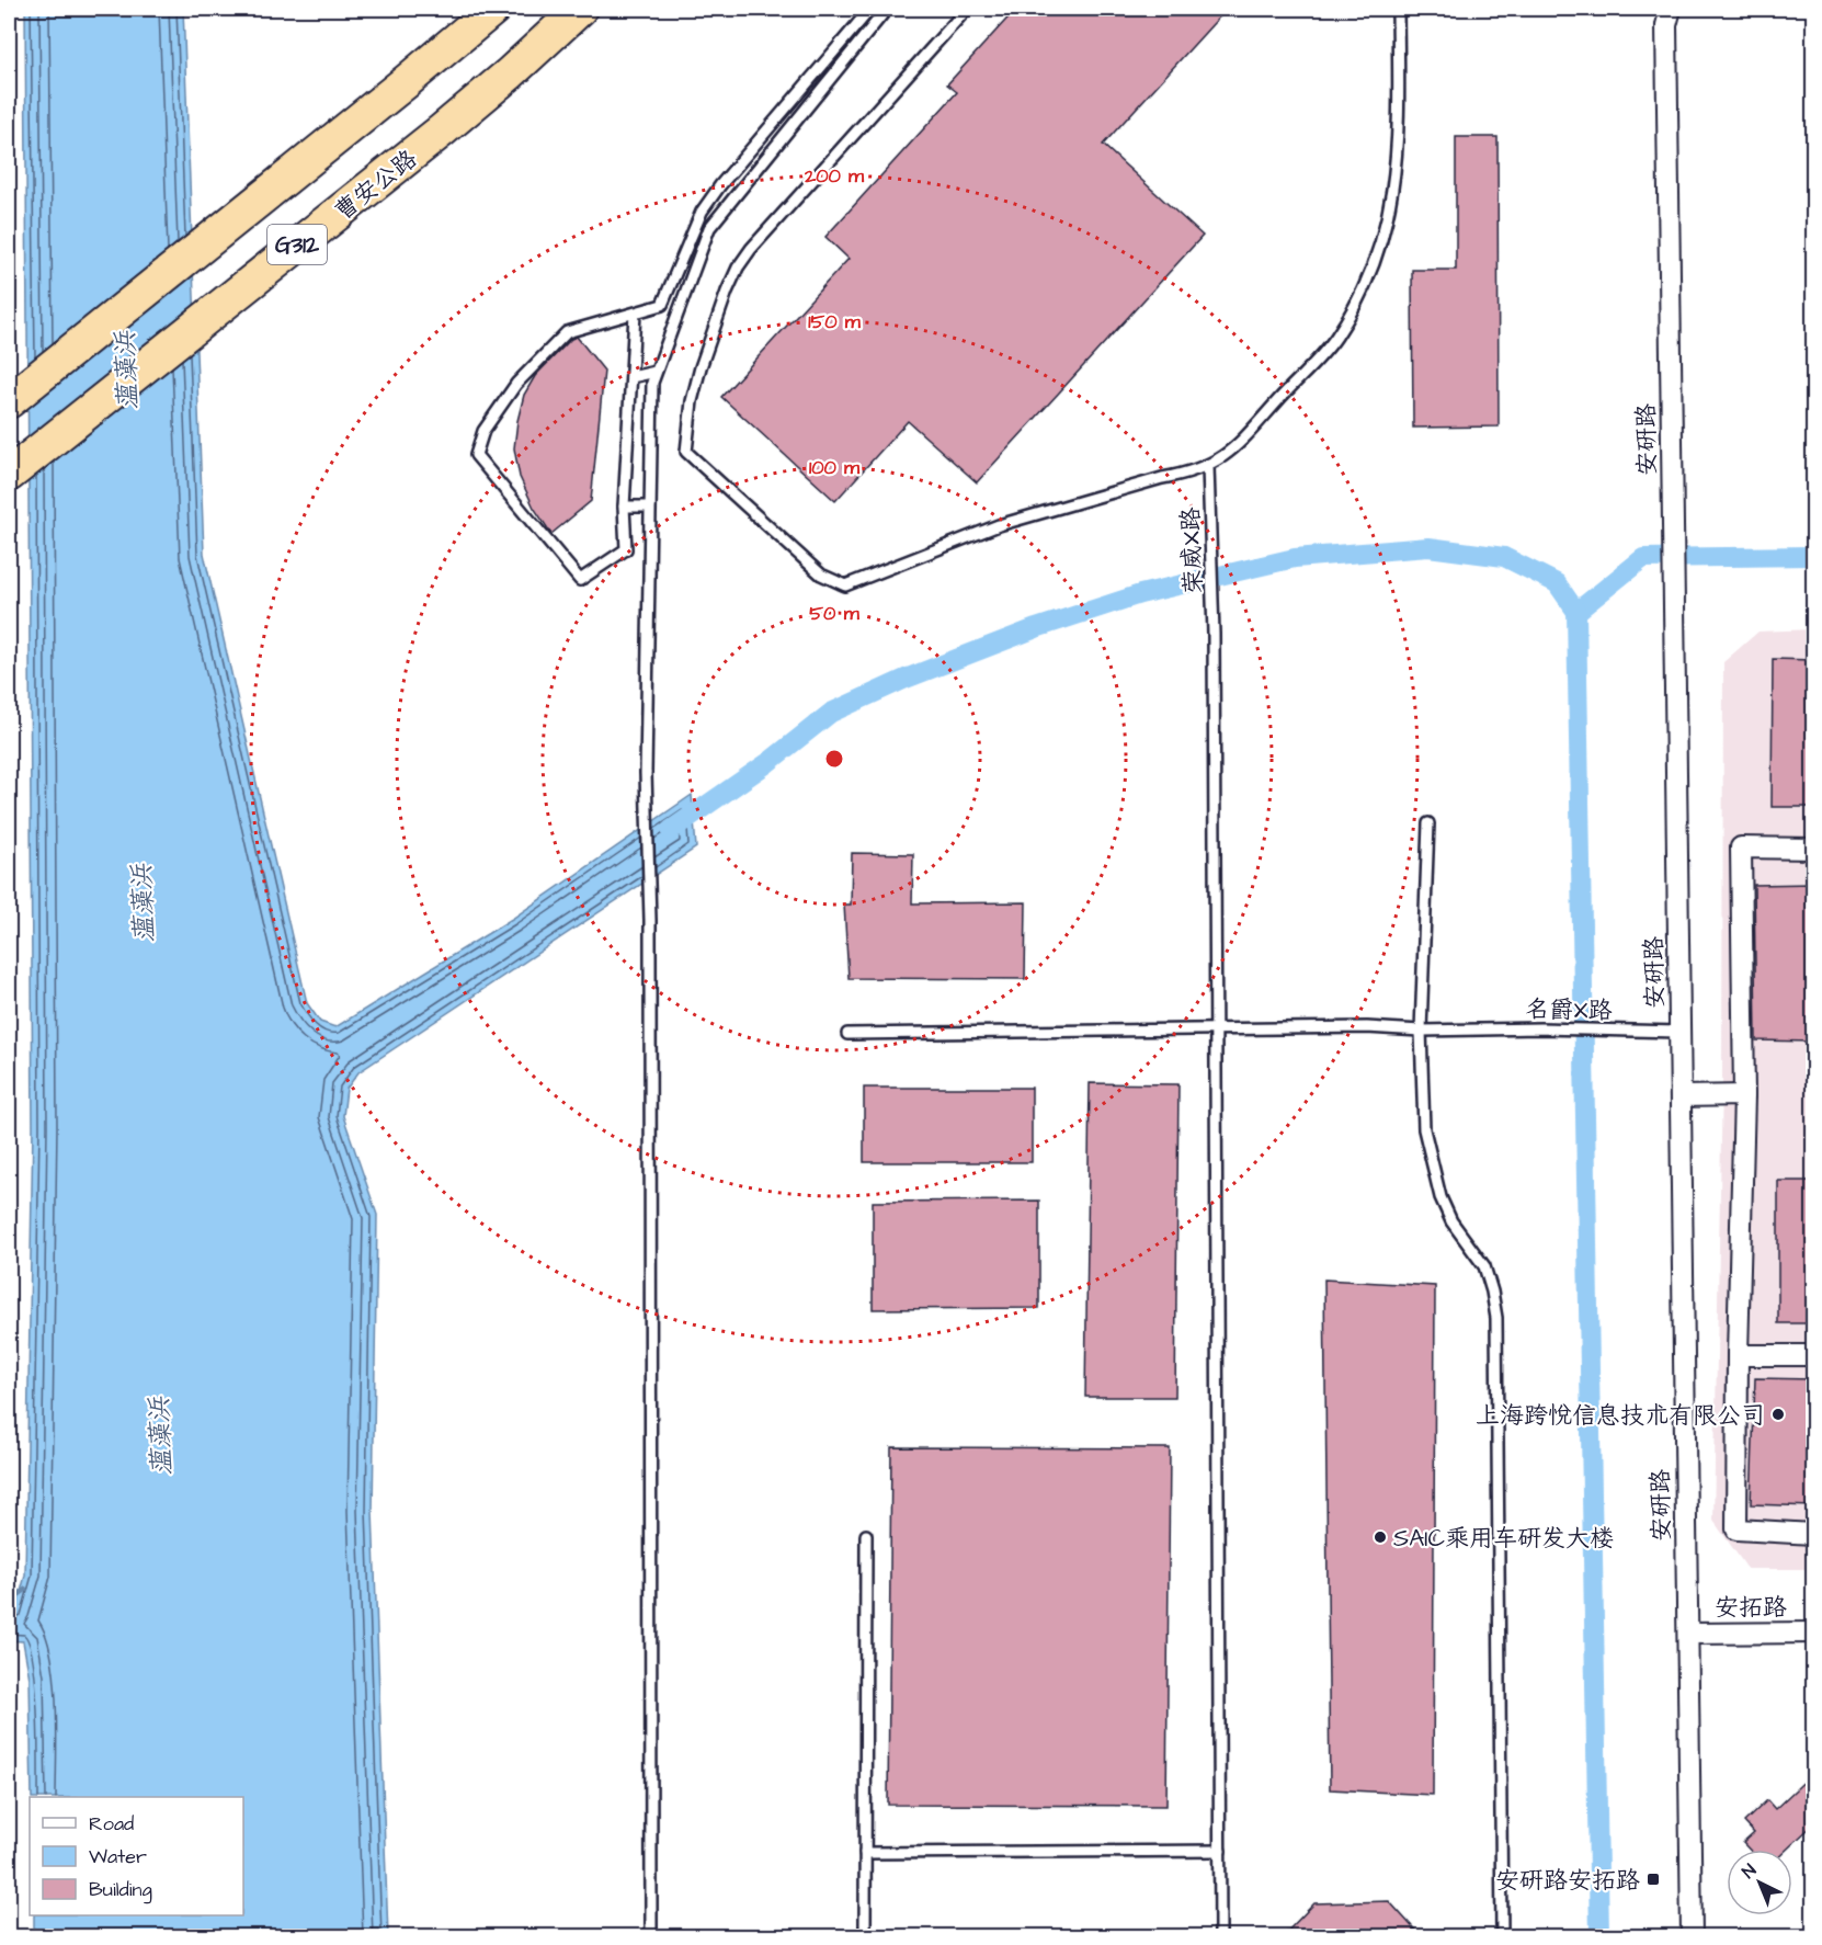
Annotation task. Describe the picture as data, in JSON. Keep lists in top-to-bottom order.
{
  "streets": {
    "highway": ["曹安公路", "G312"],
    "street": ["安研路", "安拓路"],
    "lane": ["荣威X路", "名爵X路"]
  },
  "crossings": [
    ["安研路", "名爵X路"],
    ["安研路", "安拓路"],
    ["荣威X路", "名爵X路"]
  ],
  "water": ["蕰藻浜"],
  "places": {
    "other": ["上海跨悦信息技术有限公司", "SAIC乘用车研发大楼"],
    "transit": ["安研路安拓路"]
  },
  "legend": ["Road", "Water", "Building"],
  "north": "top left",
  "rings": [
    "200 m",
    "150 m",
    "100 m",
    "50 m"
  ]
}
